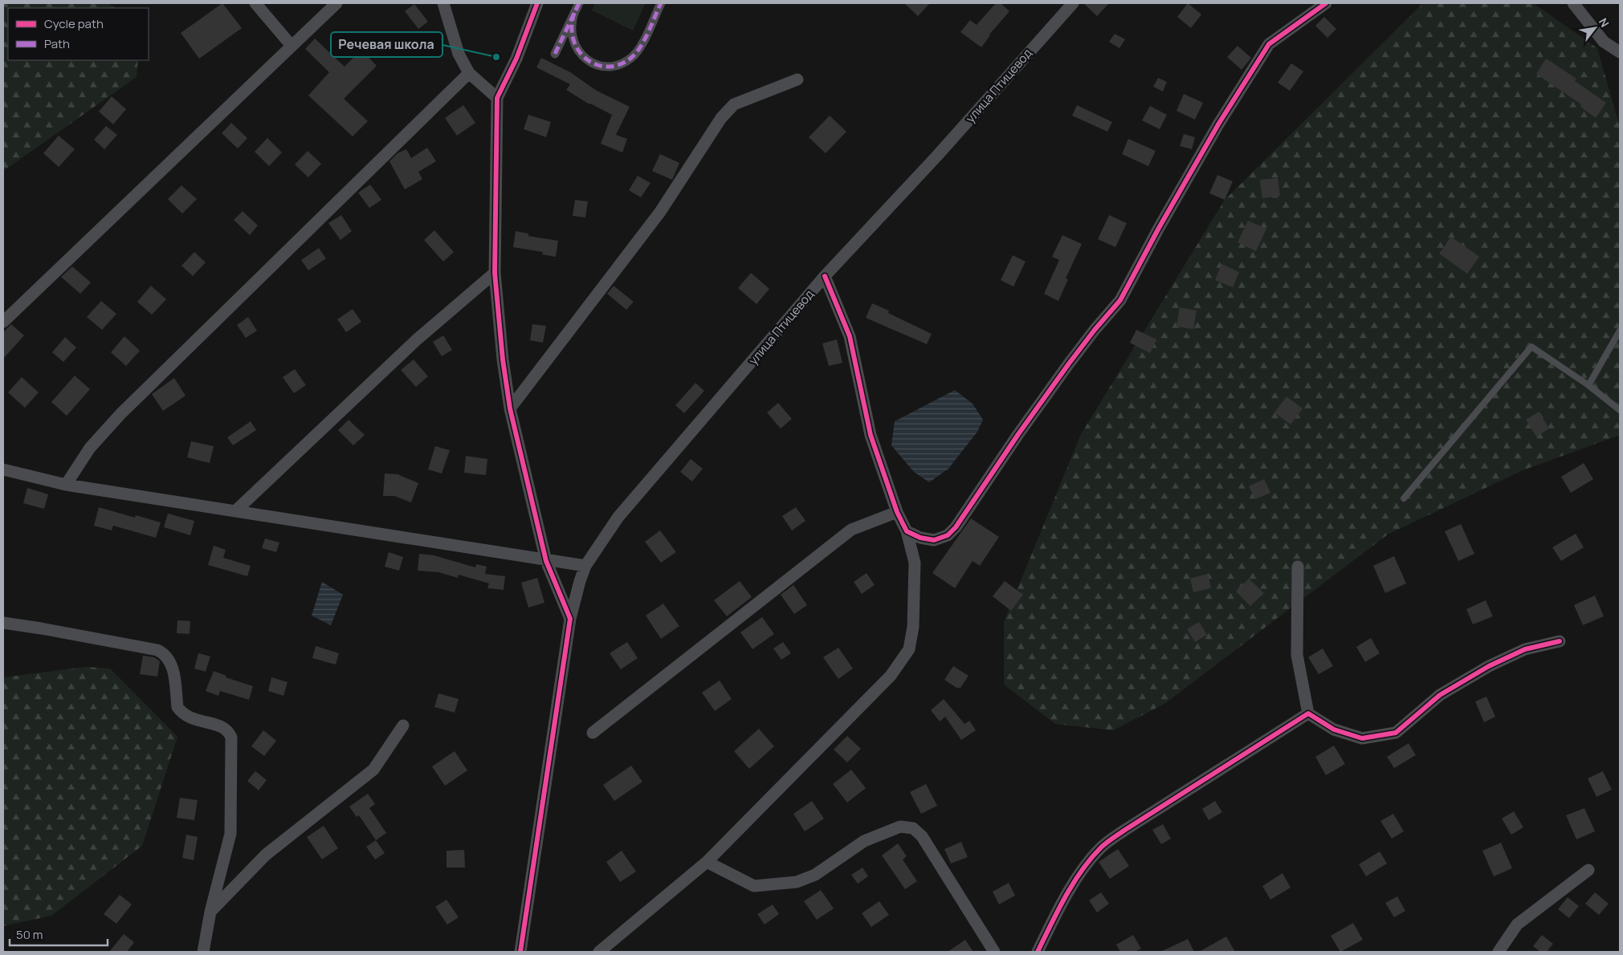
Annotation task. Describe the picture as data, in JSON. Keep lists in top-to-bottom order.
{
  "streets": {
    "street": ["улица Птицевод"]
  },
  "places": ["Речевая школа"],
  "legend": ["Cycle path", "Path"],
  "scale_bar": "50 m",
  "north": "top right"
}
